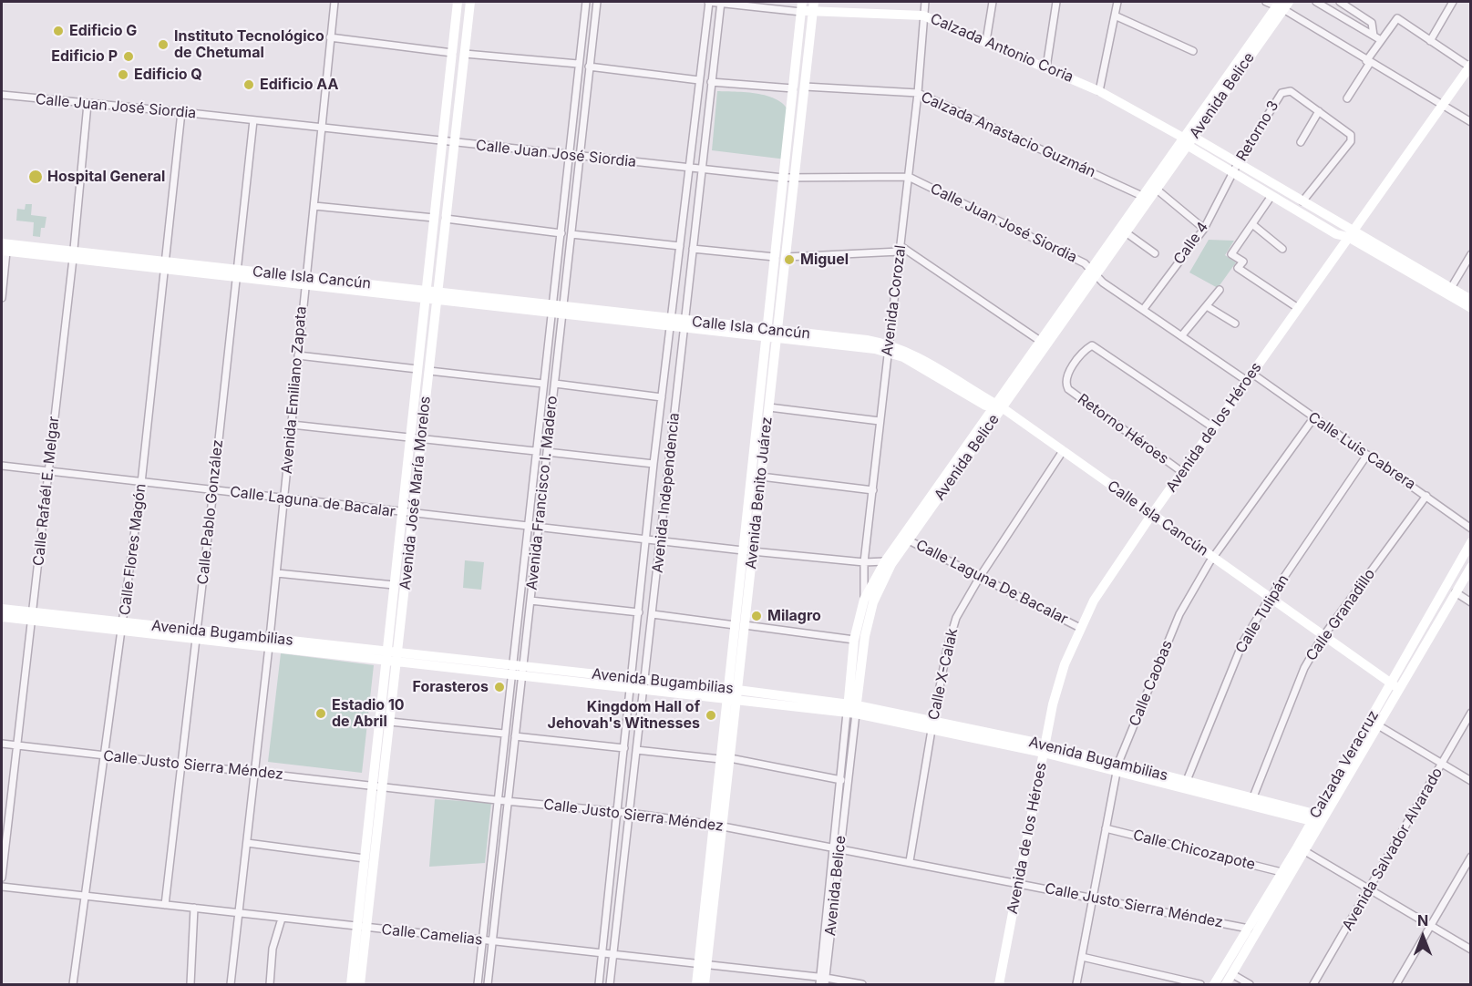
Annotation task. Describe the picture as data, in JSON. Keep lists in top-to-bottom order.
{
  "streets": {
    "street": [
      "Calzada Antonio Coria",
      "Avenida Belice",
      "Calle Juan José Siordia",
      "Retorno 3",
      "Calzada Anastacio Guzmán",
      "Calle 4",
      "Calle Isla Cancún",
      "Avenida Corozal",
      "Avenida Emiliano Zapata",
      "Avenida de los Héroes",
      "Retorno Héroes",
      "Calle Luis Cabrera",
      "Calle Rafaél E. Melgar",
      "Avenida José María Morelos",
      "Avenida Francisco I. Madero",
      "Avenida Independencia",
      "Avenida Benito Juárez",
      "Calle Laguna de Bacalar",
      "Calle Pablo González",
      "Calle Flores Magón",
      "Calle Laguna De Bacalar",
      "Calle Tulipán",
      "Calle Granadillo",
      "Avenida Bugambilias",
      "Calle X-Calak",
      "Calle Caobas",
      "Calzada Veracruz",
      "Calle Justo Sierra Méndez",
      "Avenida Salvador Alvarado",
      "Calle Chicozapote",
      "Calle Camelias"
    ]
  },
  "crossings": [
    ["Calzada Antonio Coria", "Avenida Belice"],
    ["Calzada Antonio Coria", "Retorno 3"],
    ["Calzada Antonio Coria", "Calle 4"],
    ["Calzada Antonio Coria", "Avenida Corozal"],
    ["Calzada Antonio Coria", "Avenida Independencia"],
    ["Calzada Antonio Coria", "Avenida Benito Juárez"],
    ["Avenida Belice", "Calle Juan José Siordia"],
    ["Avenida Belice", "Calzada Anastacio Guzmán"],
    ["Avenida Belice", "Calle Isla Cancún"],
    ["Avenida Belice", "Avenida Corozal"],
    ["Avenida Belice", "Calle Luis Cabrera"],
    ["Avenida Belice", "Calle Laguna de Bacalar"],
    ["Avenida Belice", "Calle Laguna De Bacalar"],
    ["Avenida Belice", "Avenida Bugambilias"],
    ["Avenida Belice", "Calle Justo Sierra Méndez"],
    ["Avenida Belice", "Calle Camelias"],
    ["Calle Juan José Siordia", "Avenida Corozal"],
    ["Calle Juan José Siordia", "Avenida Emiliano Zapata"],
    ["Calle Juan José Siordia", "Calle Luis Cabrera"],
    ["Calle Juan José Siordia", "Calle Rafaél E. Melgar"],
    ["Calle Juan José Siordia", "Avenida José María Morelos"],
    ["Calle Juan José Siordia", "Avenida Francisco I. Madero"],
    ["Calle Juan José Siordia", "Avenida Independencia"],
    ["Calle Juan José Siordia", "Avenida Benito Juárez"],
    ["Calle Juan José Siordia", "Calle Pablo González"],
    ["Calle Juan José Siordia", "Calle Flores Magón"],
    ["Retorno 3", "Calle 4"],
    ["Calzada Anastacio Guzmán", "Avenida Corozal"],
    ["Calzada Anastacio Guzmán", "Avenida Benito Juárez"],
    ["Calle 4", "Calle Luis Cabrera"],
    ["Calle Isla Cancún", "Avenida Corozal"],
    ["Calle Isla Cancún", "Avenida Emiliano Zapata"],
    ["Calle Isla Cancún", "Avenida de los Héroes"],
    ["Calle Isla Cancún", "Calle Rafaél E. Melgar"],
    ["Calle Isla Cancún", "Avenida José María Morelos"],
    ["Calle Isla Cancún", "Avenida Francisco I. Madero"],
    ["Calle Isla Cancún", "Avenida Independencia"],
    ["Calle Isla Cancún", "Avenida Benito Juárez"],
    ["Calle Isla Cancún", "Calle Pablo González"],
    ["Calle Isla Cancún", "Calle Flores Magón"],
    ["Calle Isla Cancún", "Calle Tulipán"],
    ["Calle Isla Cancún", "Calle Granadillo"],
    ["Calle Isla Cancún", "Calle X-Calak"],
    ["Calle Isla Cancún", "Calle Caobas"],
    ["Calle Isla Cancún", "Calzada Veracruz"],
    ["Avenida Corozal", "Calle Laguna de Bacalar"],
    ["Avenida Emiliano Zapata", "Calle Laguna de Bacalar"],
    ["Avenida Emiliano Zapata", "Avenida Bugambilias"],
    ["Avenida Emiliano Zapata", "Calle Justo Sierra Méndez"],
    ["Avenida Emiliano Zapata", "Calle Camelias"],
    ["Avenida de los Héroes", "Retorno Héroes"],
    ["Avenida de los Héroes", "Calle Luis Cabrera"],
    ["Avenida de los Héroes", "Calle Laguna De Bacalar"],
    ["Avenida de los Héroes", "Avenida Bugambilias"],
    ["Avenida de los Héroes", "Calle Justo Sierra Méndez"],
    ["Calle Luis Cabrera", "Calle Tulipán"],
    ["Calle Luis Cabrera", "Calle Granadillo"],
    ["Calle Luis Cabrera", "Calle Caobas"],
    ["Calle Rafaél E. Melgar", "Calle Laguna de Bacalar"],
    ["Calle Rafaél E. Melgar", "Avenida Bugambilias"],
    ["Calle Rafaél E. Melgar", "Calle Justo Sierra Méndez"],
    ["Avenida José María Morelos", "Calle Laguna de Bacalar"],
    ["Avenida José María Morelos", "Avenida Bugambilias"],
    ["Avenida José María Morelos", "Calle Justo Sierra Méndez"],
    ["Avenida José María Morelos", "Calle Camelias"],
    ["Avenida Francisco I. Madero", "Calle Laguna de Bacalar"],
    ["Avenida Francisco I. Madero", "Avenida Bugambilias"],
    ["Avenida Francisco I. Madero", "Calle Justo Sierra Méndez"],
    ["Avenida Francisco I. Madero", "Calle Camelias"],
    ["Avenida Independencia", "Calle Laguna de Bacalar"],
    ["Avenida Independencia", "Avenida Bugambilias"],
    ["Avenida Independencia", "Calle Justo Sierra Méndez"],
    ["Avenida Independencia", "Calle Camelias"],
    ["Avenida Benito Juárez", "Calle Laguna de Bacalar"],
    ["Avenida Benito Juárez", "Avenida Bugambilias"],
    ["Avenida Benito Juárez", "Calle Justo Sierra Méndez"],
    ["Avenida Benito Juárez", "Calle Camelias"],
    ["Calle Laguna de Bacalar", "Calle Pablo González"],
    ["Calle Laguna de Bacalar", "Calle Flores Magón"],
    ["Calle Pablo González", "Avenida Bugambilias"],
    ["Calle Pablo González", "Calle Justo Sierra Méndez"],
    ["Calle Pablo González", "Calle Camelias"],
    ["Calle Flores Magón", "Avenida Bugambilias"],
    ["Calle Flores Magón", "Calle Justo Sierra Méndez"],
    ["Calle Flores Magón", "Calle Camelias"],
    ["Calle Laguna De Bacalar", "Calle X-Calak"],
    ["Calle Tulipán", "Avenida Bugambilias"],
    ["Calle Granadillo", "Avenida Bugambilias"],
    ["Avenida Bugambilias", "Calle X-Calak"],
    ["Avenida Bugambilias", "Calle Caobas"],
    ["Avenida Bugambilias", "Calzada Veracruz"],
    ["Calle X-Calak", "Calle Justo Sierra Méndez"],
    ["Calle Caobas", "Calle Justo Sierra Méndez"],
    ["Calle Caobas", "Calle Chicozapote"],
    ["Calzada Veracruz", "Calle Justo Sierra Méndez"],
    ["Calzada Veracruz", "Calle Chicozapote"]
  ],
  "places": [
    "Edificio G",
    "Instituto Tecnológico de Chetumal",
    "Edificio P",
    "Edificio Q",
    "Edificio AA",
    "Hospital General",
    "Miguel",
    "Milagro",
    "Forasteros",
    "Estadio 10 de Abril",
    "Kingdom Hall of Jehovah's Witnesses"
  ],
  "north": "top"
}
